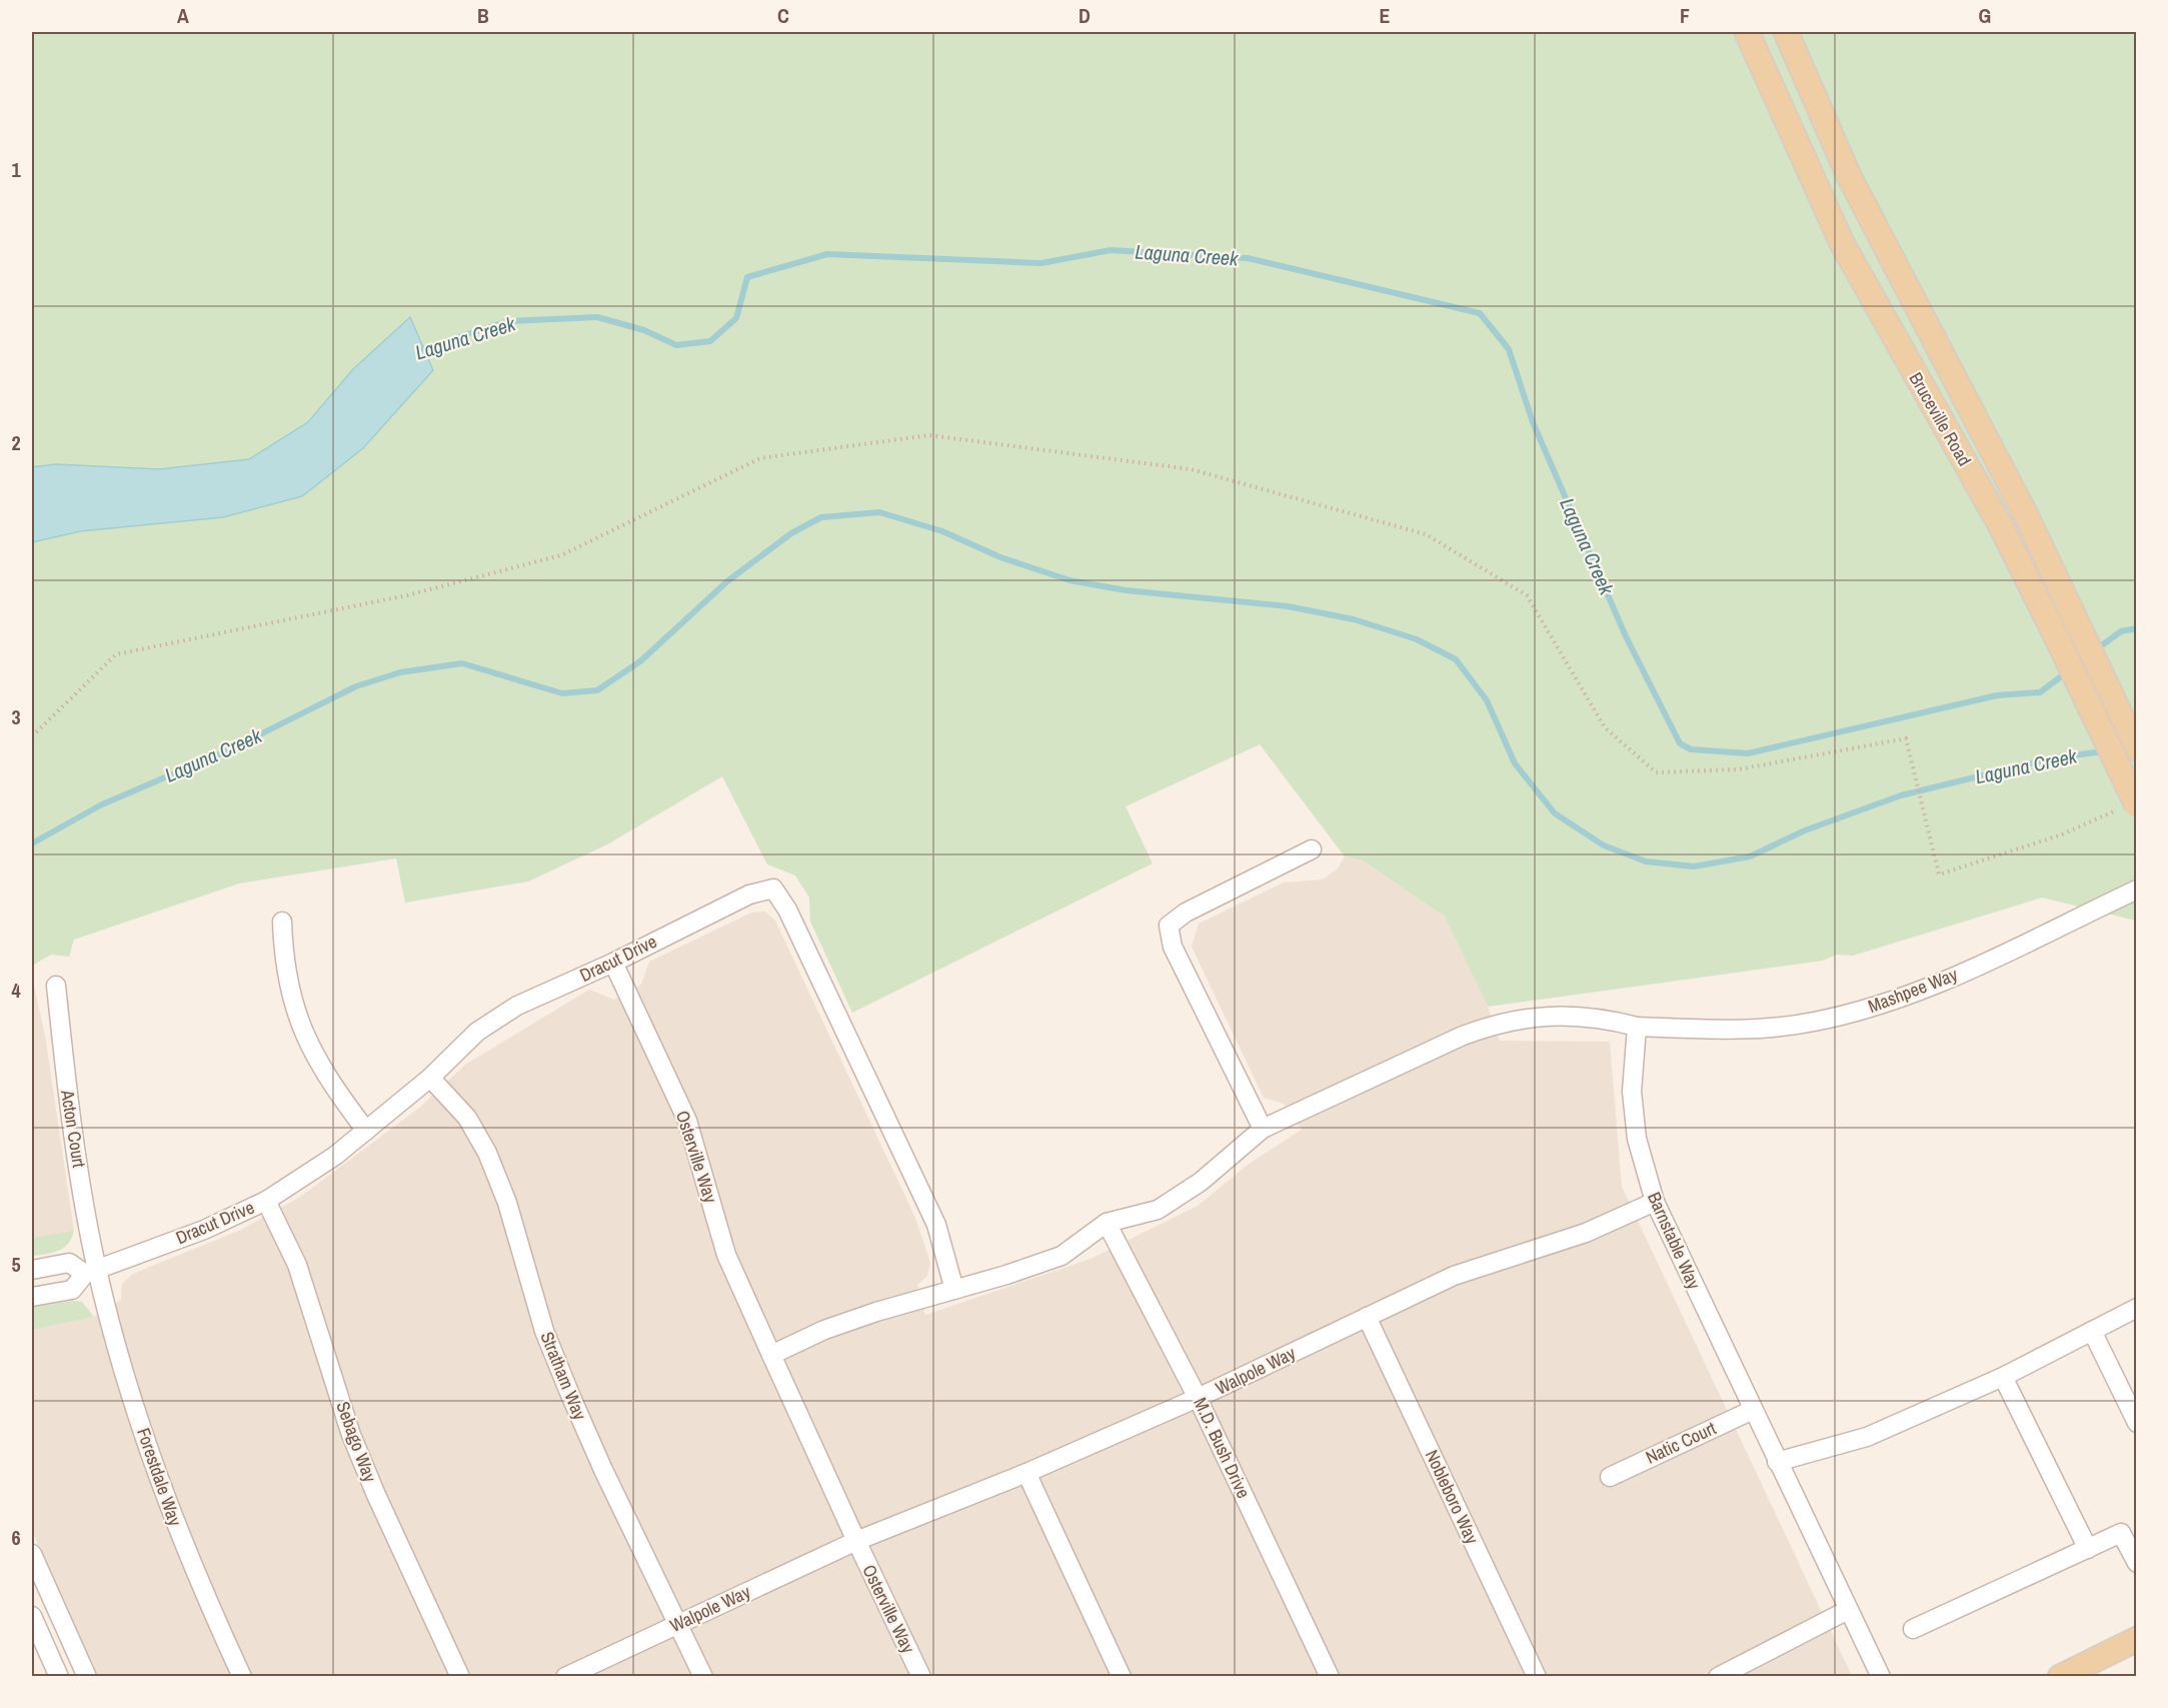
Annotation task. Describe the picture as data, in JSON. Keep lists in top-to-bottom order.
{
  "streets": {
    "main road": ["Bruceville Road"],
    "street": [
      "Dracut Drive",
      "Mashpee Way",
      "Acton Court",
      "Osterville Way",
      "Barnstable Way",
      "Walpole Way",
      "Stratham Way",
      "Sebago Way",
      "Natic Court",
      "M.D. Bush Drive",
      "Forestdale Way",
      "Nobleboro Way"
    ]
  },
  "crossings": [
    ["Dracut Drive", "Acton Court"],
    ["Dracut Drive", "Osterville Way"],
    ["Dracut Drive", "Stratham Way"],
    ["Dracut Drive", "Sebago Way"],
    ["Dracut Drive", "Forestdale Way"],
    ["Mashpee Way", "Barnstable Way"],
    ["Acton Court", "Forestdale Way"],
    ["Osterville Way", "Walpole Way"],
    ["Barnstable Way", "Walpole Way"],
    ["Barnstable Way", "Natic Court"],
    ["Walpole Way", "Stratham Way"],
    ["Walpole Way", "M.D. Bush Drive"],
    ["Walpole Way", "Nobleboro Way"]
  ],
  "water": ["Laguna Creek"],
  "grid": {
    "columns": [
      "A",
      "B",
      "C",
      "D",
      "E",
      "F",
      "G"
    ],
    "rows": [
      "1",
      "2",
      "3",
      "4",
      "5",
      "6"
    ]
  }
}
